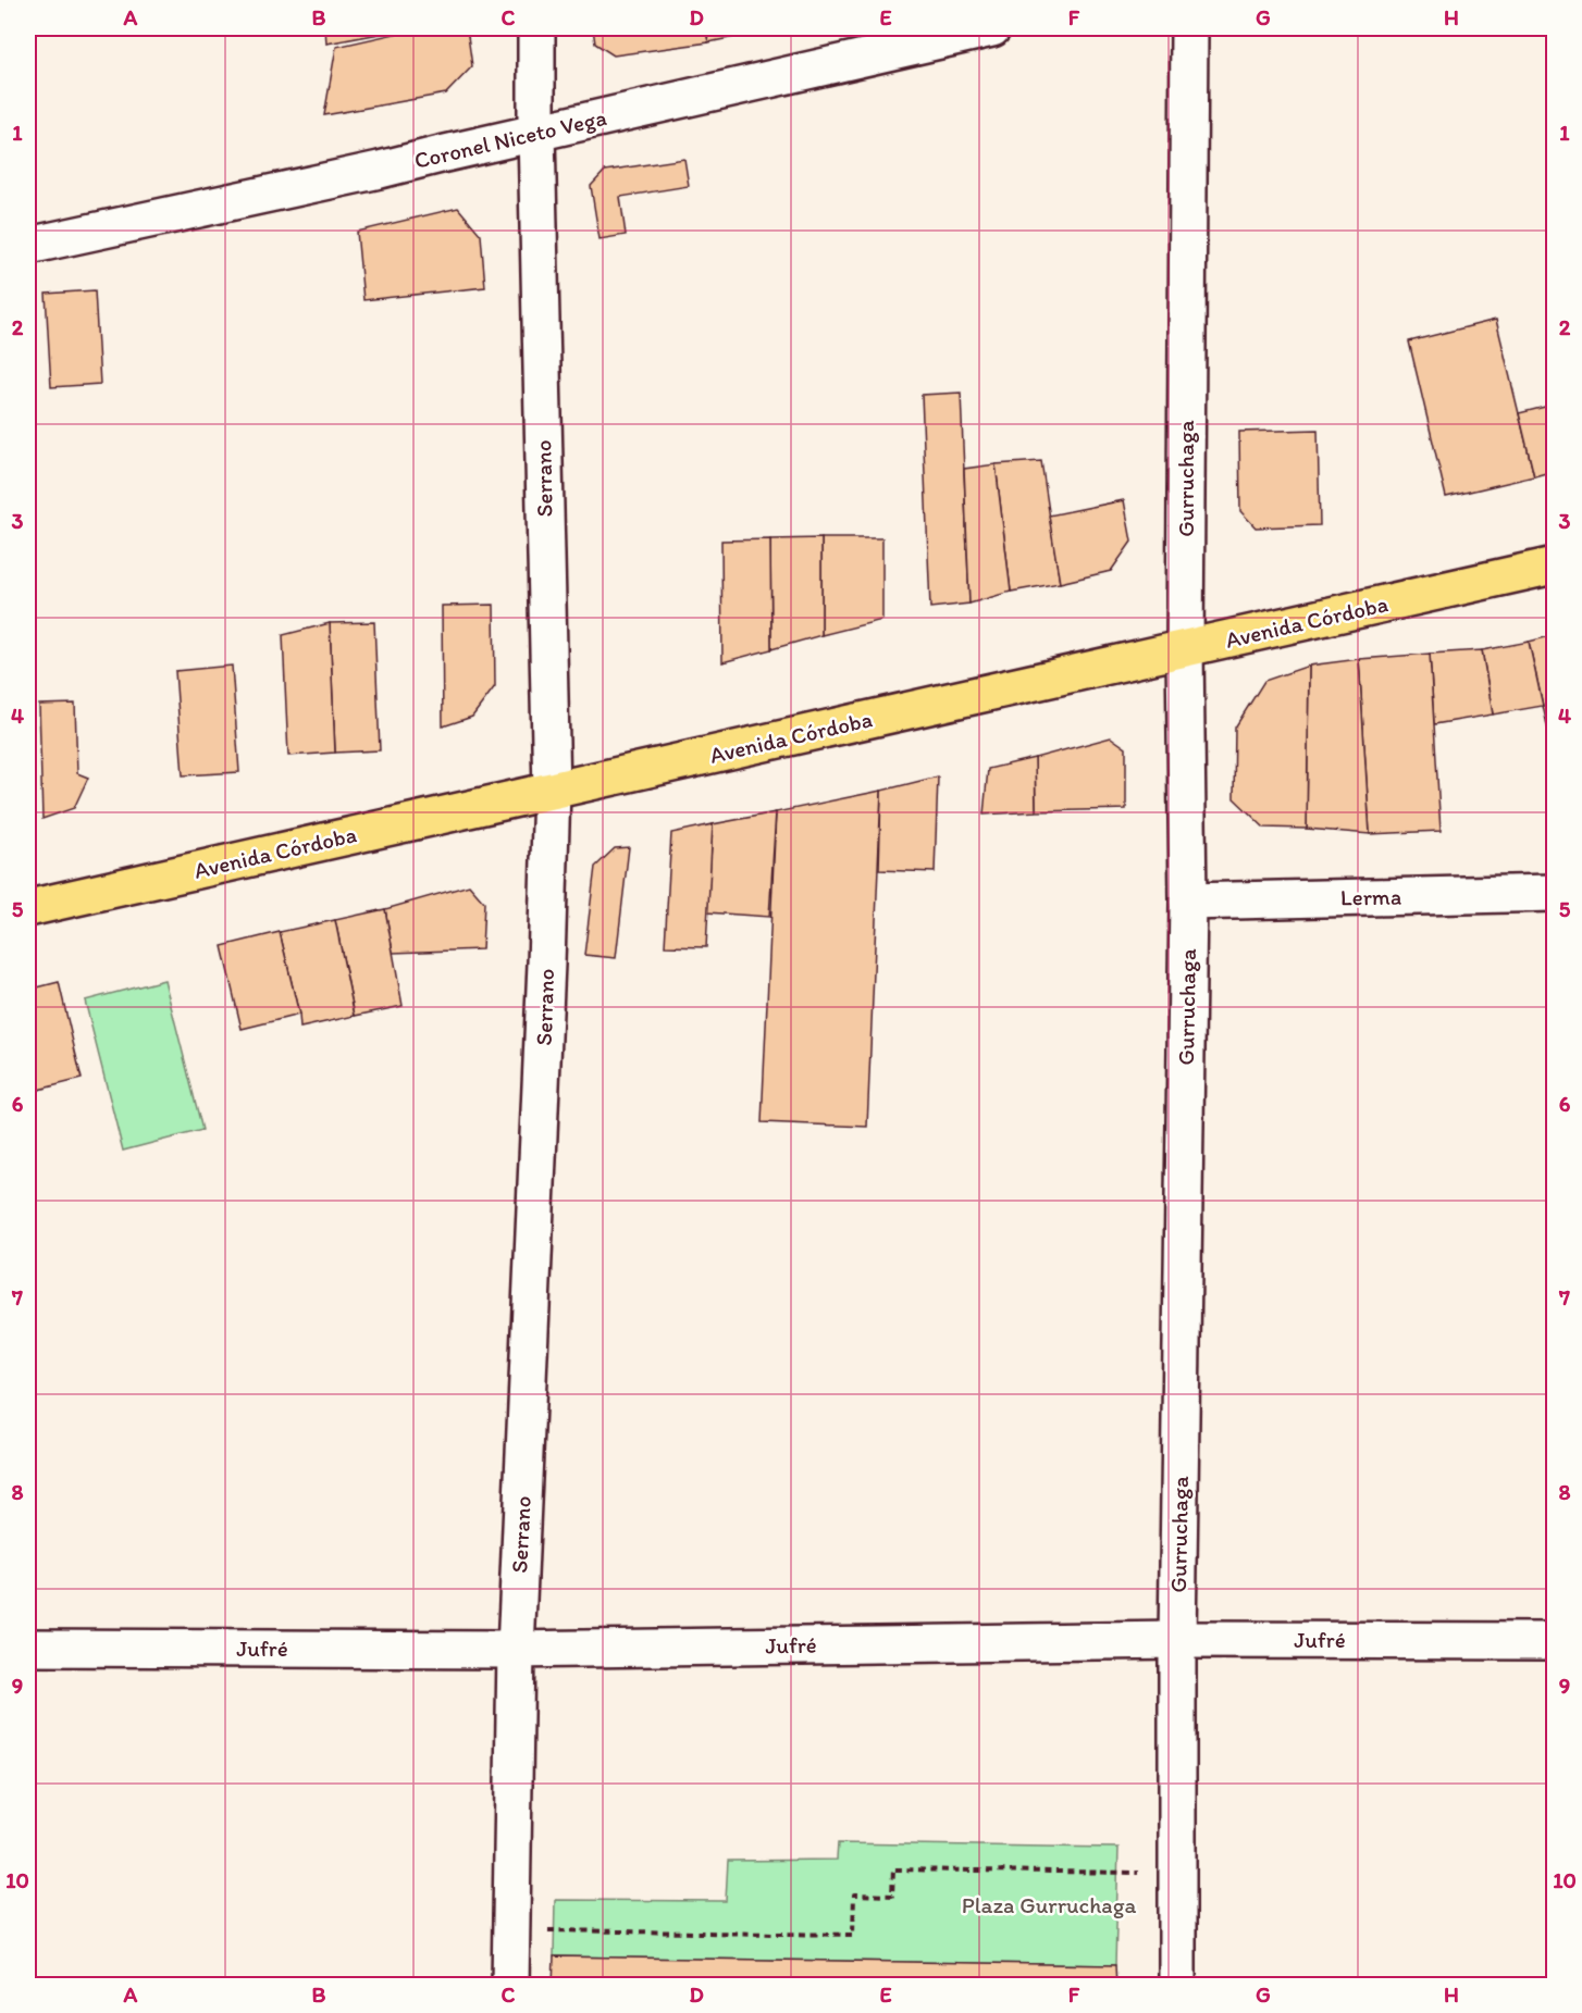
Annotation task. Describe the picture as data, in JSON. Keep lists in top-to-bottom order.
{
  "streets": {
    "main road": ["Avenida Córdoba"],
    "street": [
      "Coronel Niceto Vega",
      "Serrano",
      "Gurruchaga",
      "Lerma",
      "Jufré"
    ]
  },
  "crossings": [
    ["Coronel Niceto Vega", "Serrano"],
    ["Serrano", "Avenida Córdoba"],
    ["Serrano", "Jufré"],
    ["Gurruchaga", "Avenida Córdoba"],
    ["Gurruchaga", "Lerma"],
    ["Gurruchaga", "Jufré"]
  ],
  "parks": ["Plaza Gurruchaga"],
  "grid": {
    "columns": [
      "A",
      "B",
      "C",
      "D",
      "E",
      "F",
      "G",
      "H"
    ],
    "rows": [
      "1",
      "2",
      "3",
      "4",
      "5",
      "6",
      "7",
      "8",
      "9",
      "10"
    ]
  }
}
